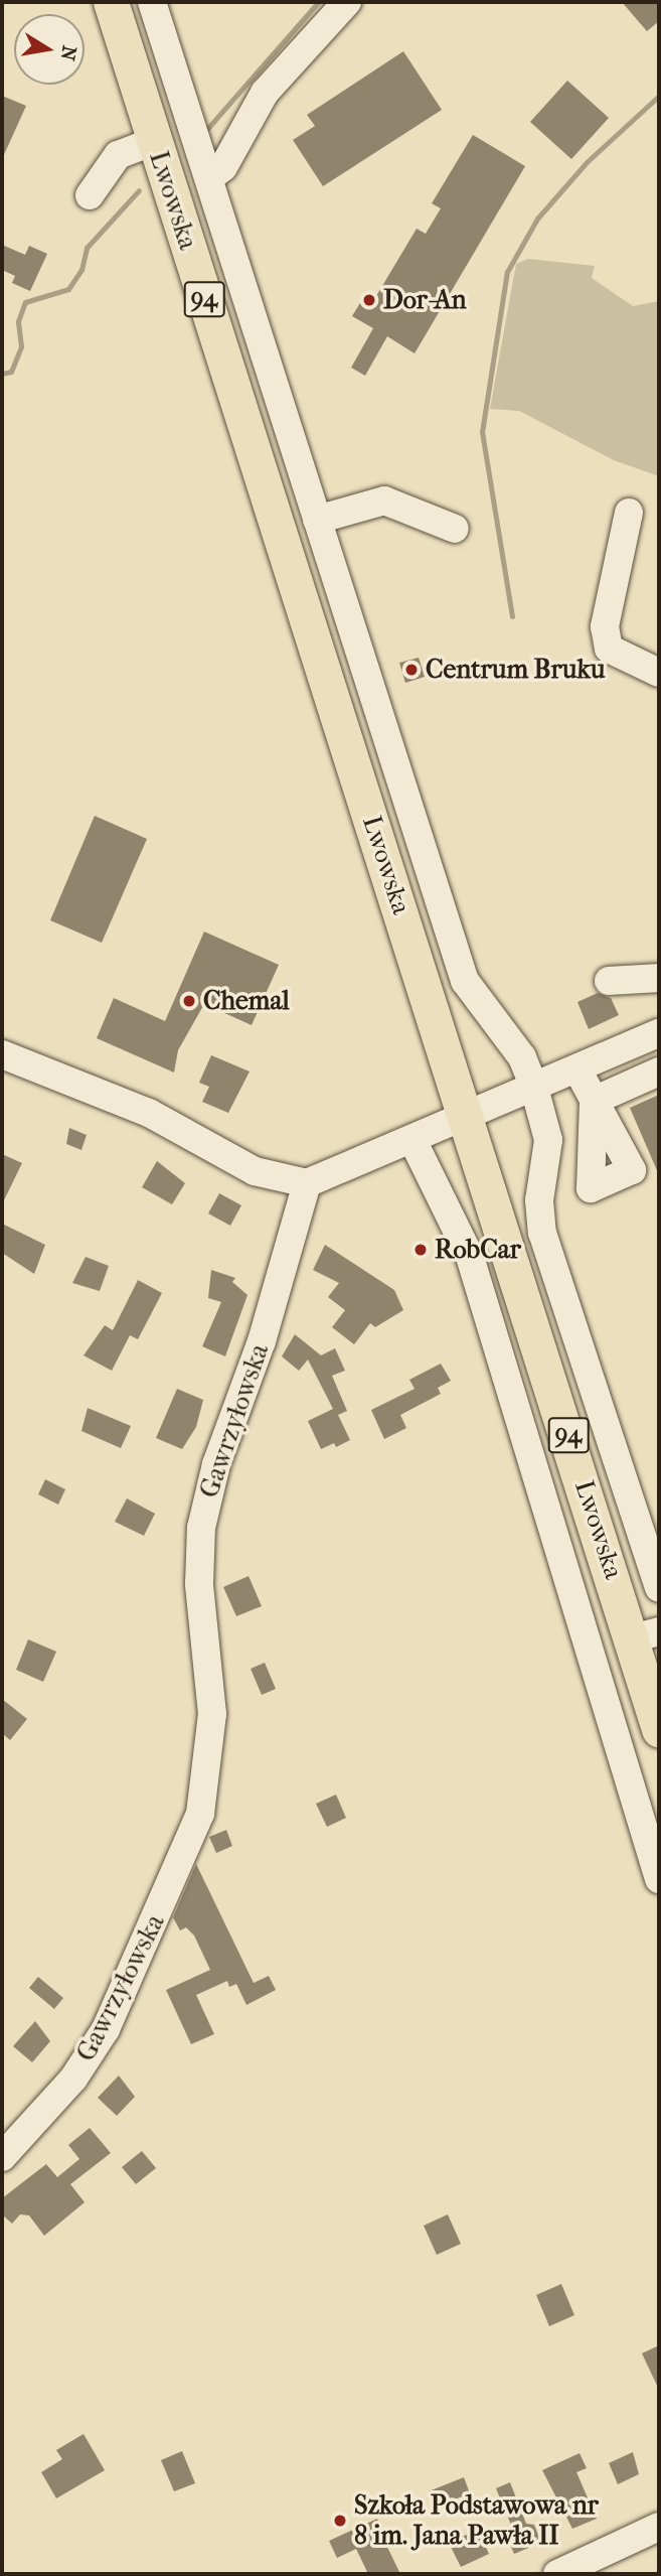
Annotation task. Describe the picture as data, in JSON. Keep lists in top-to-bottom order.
{
  "streets": {
    "main road": ["Lwowska", "94"],
    "street": ["Gawrzyłowska"]
  },
  "places": [
    "Dor-An",
    "Centrum Bruku",
    "Chemal",
    "RobCar",
    "Szkoła Podstawowa nr 8 im. Jana Pawła II"
  ],
  "north": "right"
}
